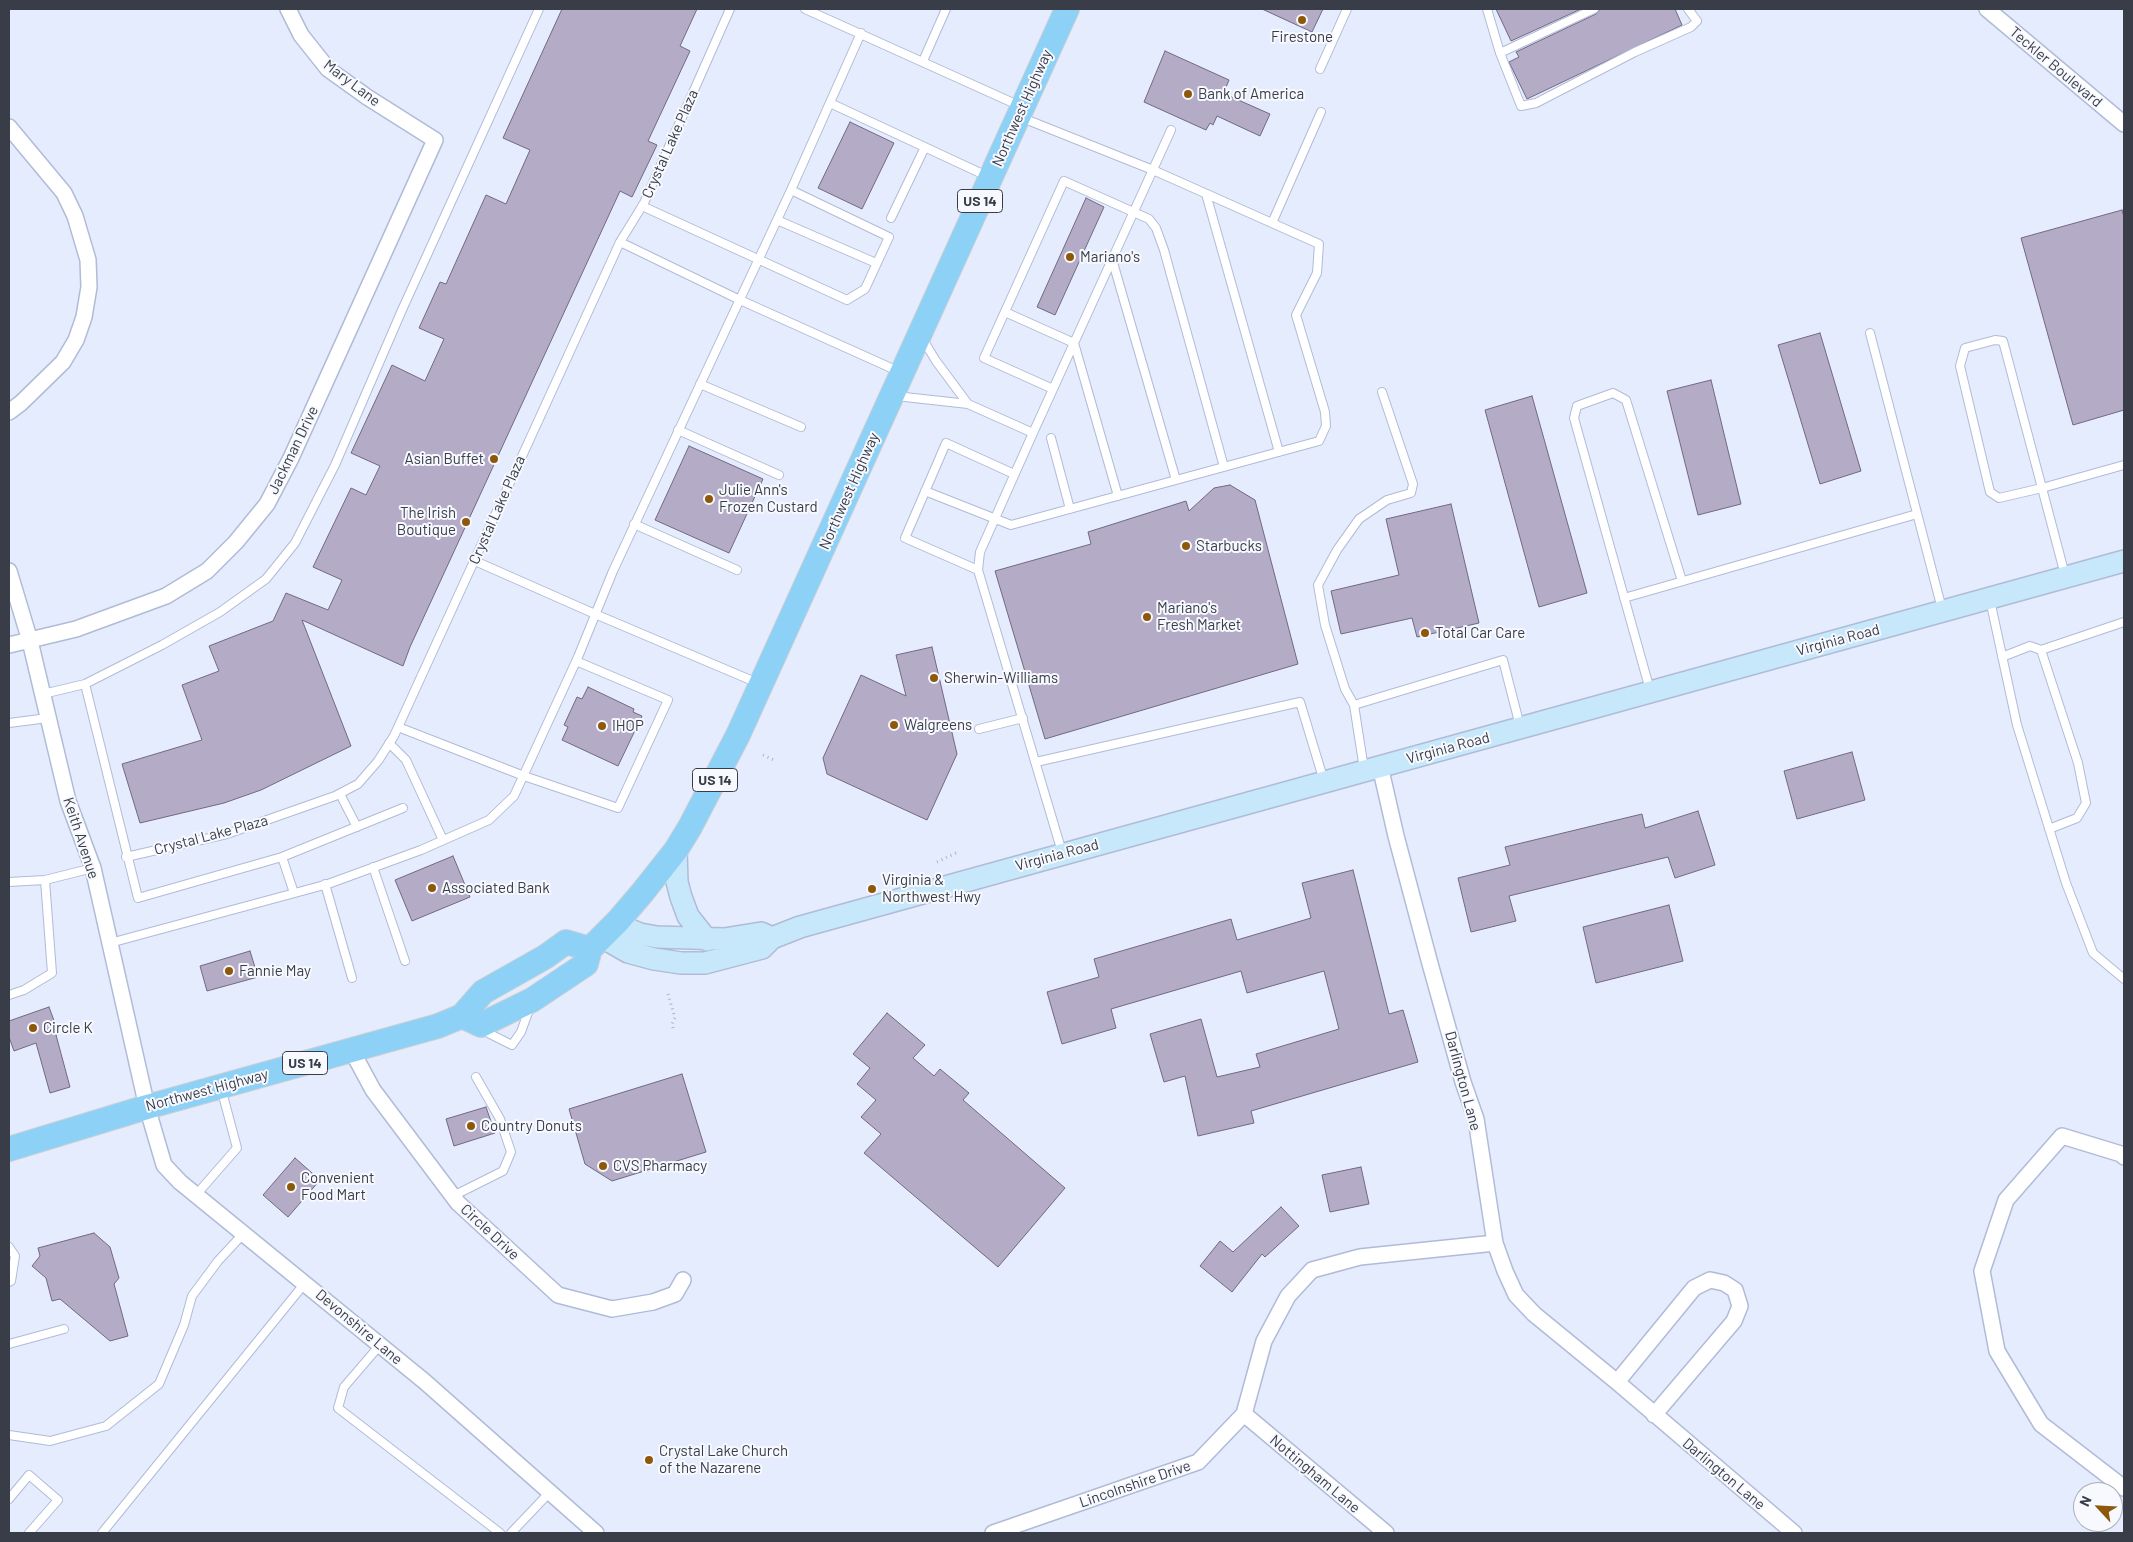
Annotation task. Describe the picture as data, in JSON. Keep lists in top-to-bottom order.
{
  "streets": {
    "main road": ["Northwest Highway", "US 14"],
    "street": [
      "Teckler Boulevard",
      "Mary Lane",
      "Jackman Drive",
      "Virginia Road",
      "Keith Avenue",
      "Darlington Lane",
      "Circle Drive",
      "Devonshire Lane",
      "Nottingham Lane",
      "Lincolnshire Drive"
    ],
    "lane": ["Crystal Lake Plaza"]
  },
  "crossings": [
    ["Mary Lane", "Jackman Drive"],
    ["Northwest Highway", "Virginia Road"],
    ["Northwest Highway", "Keith Avenue"],
    ["Northwest Highway", "Circle Drive"],
    ["Northwest Highway", "Devonshire Lane"],
    ["Jackman Drive", "Keith Avenue"],
    ["Virginia Road", "Darlington Lane"],
    ["Keith Avenue", "Devonshire Lane"],
    ["Darlington Lane", "Lincolnshire Drive"],
    ["Nottingham Lane", "Lincolnshire Drive"]
  ],
  "places": [
    "Firestone",
    "Bank of America",
    "Mariano's",
    "Asian Buffet",
    "Julie Ann's Frozen Custard",
    "The Irish Boutique",
    "Starbucks",
    "Mariano's Fresh Market",
    "Total Car Care",
    "Sherwin-Williams",
    "Walgreens",
    "IHOP",
    "Associated Bank",
    "Virginia & Northwest Hwy",
    "Fannie May",
    "Circle K",
    "Country Donuts",
    "CVS Pharmacy",
    "Convenient Food Mart",
    "Crystal Lake Church of the Nazarene"
  ],
  "north": "top left"
}
